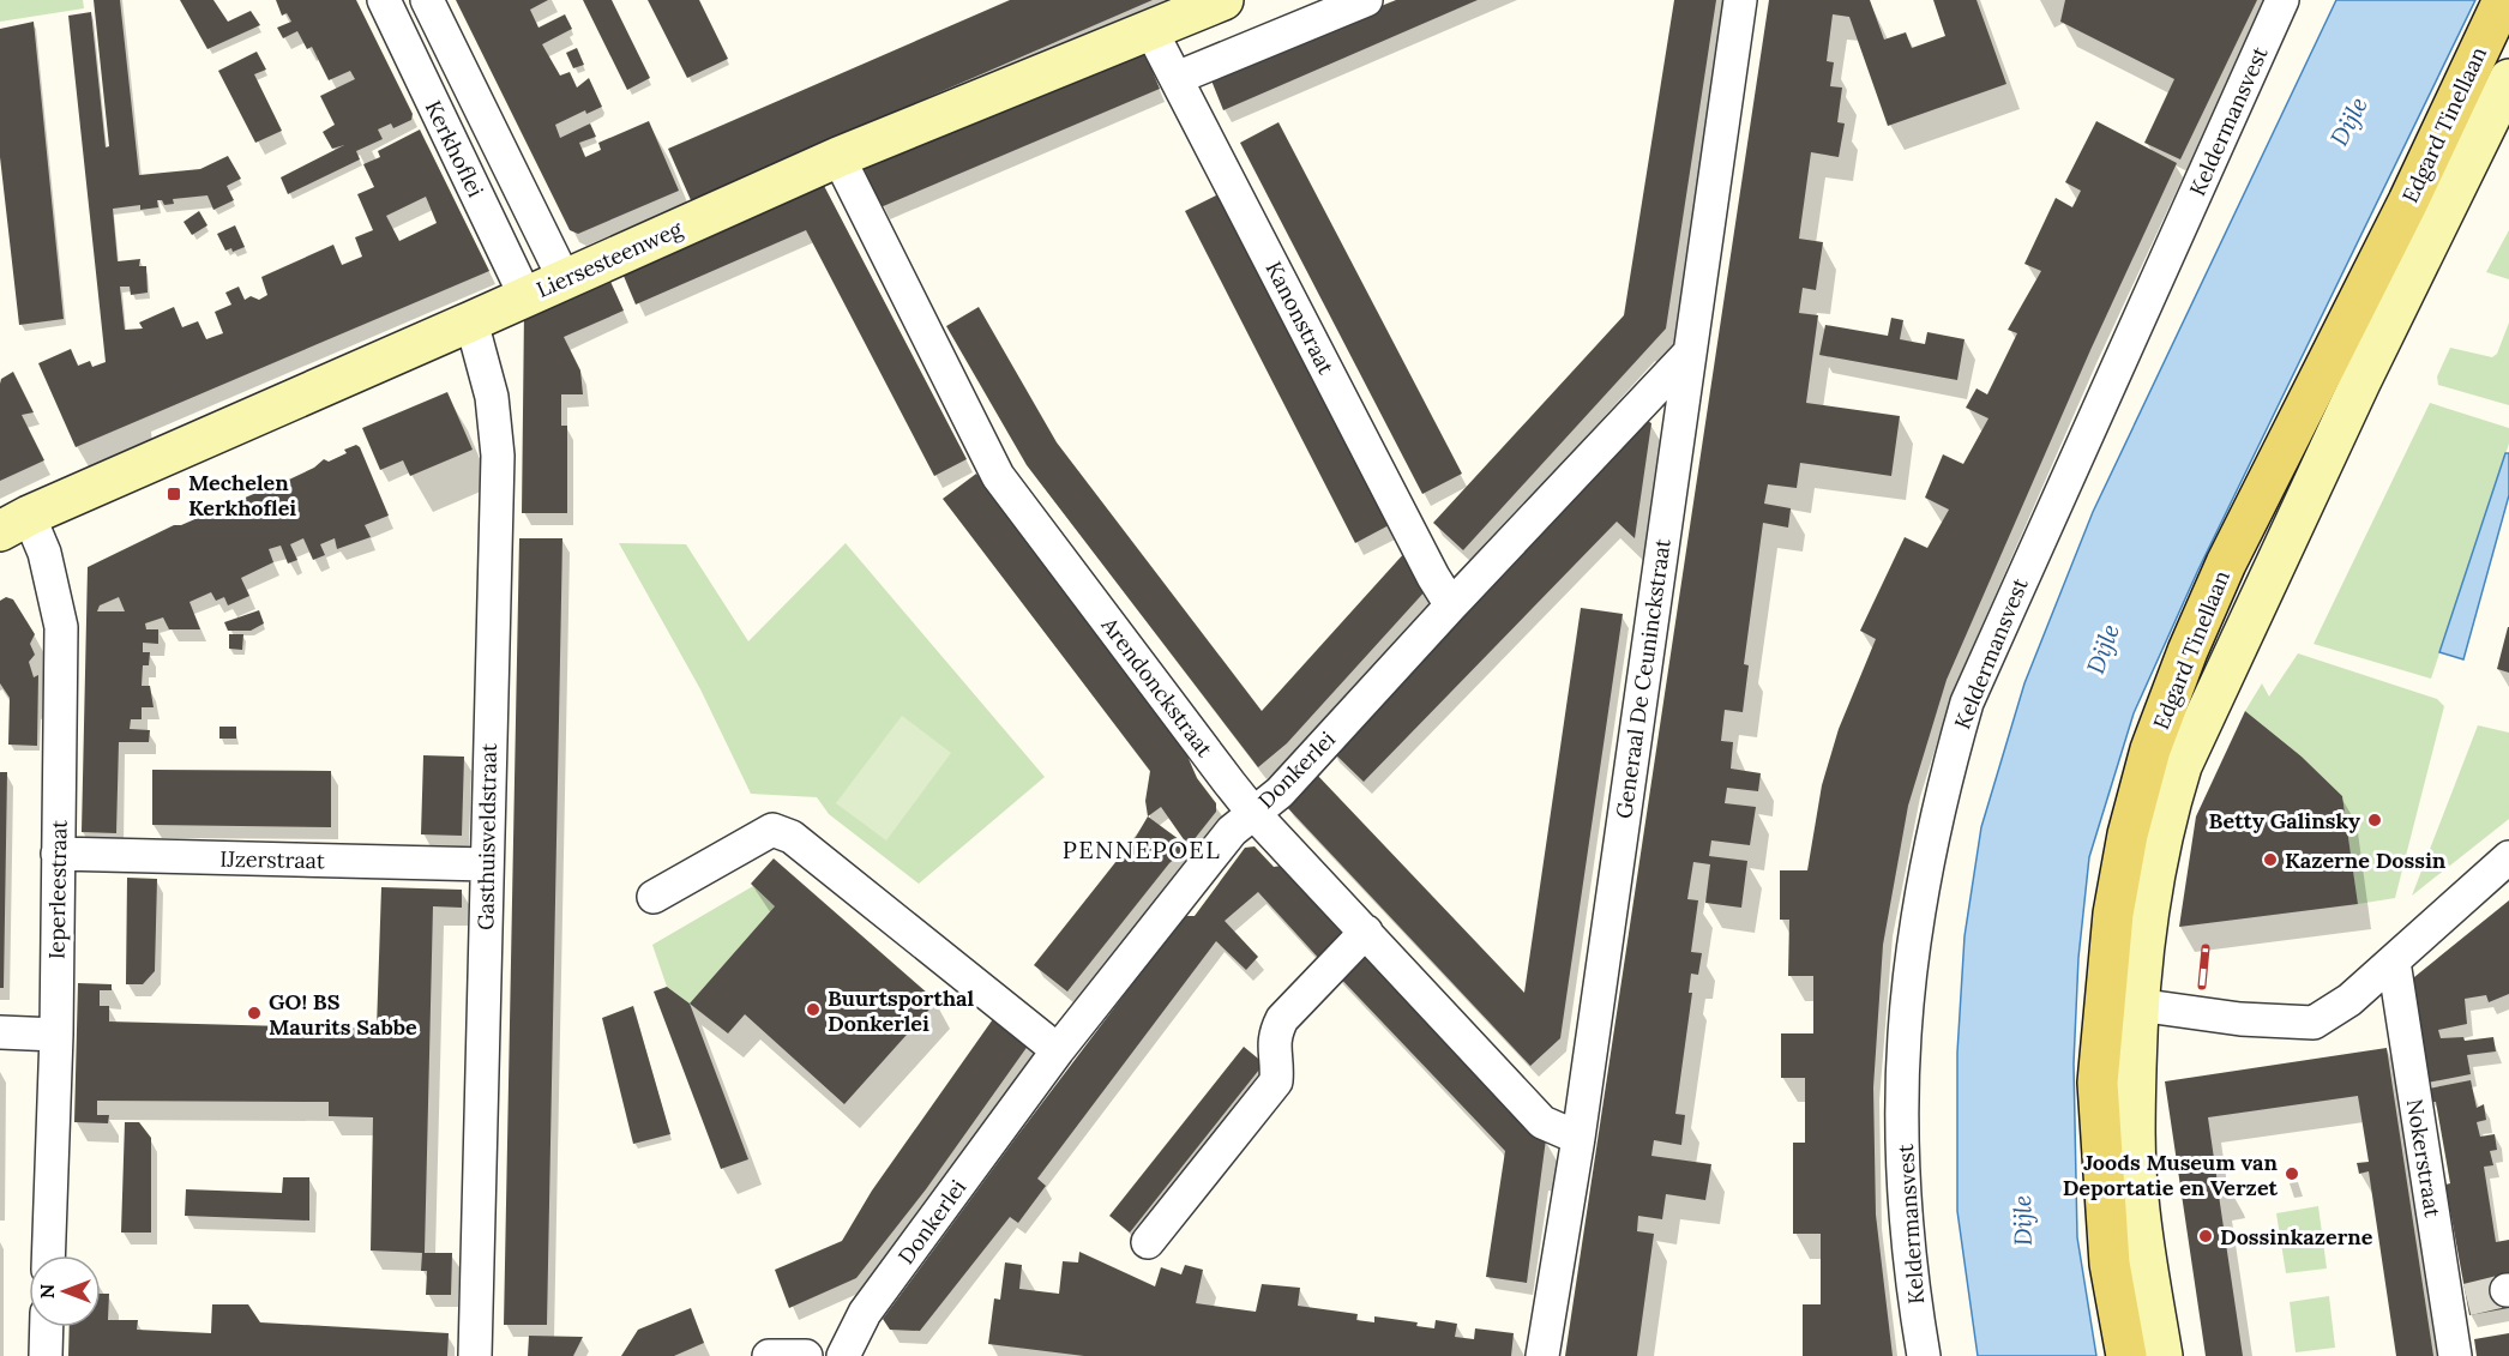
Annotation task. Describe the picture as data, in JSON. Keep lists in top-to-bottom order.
{
  "streets": {
    "main road": ["Edgard Tinellaan", "Liersesteenweg"],
    "street": [
      "Keldermansvest",
      "Kerkhoflei",
      "Kanonstraat",
      "Generaal De Ceuninckstraat",
      "Arendonckstraat",
      "Donkerlei",
      "Gasthuisveldstraat",
      "IJzerstraat",
      "Ieperleestraat",
      "Nokerstraat"
    ]
  },
  "crossings": [
    ["Kerkhoflei", "Liersesteenweg"],
    ["Liersesteenweg", "Kanonstraat"],
    ["Liersesteenweg", "Arendonckstraat"],
    ["Liersesteenweg", "Gasthuisveldstraat"],
    ["Liersesteenweg", "Ieperleestraat"],
    ["Kanonstraat", "Donkerlei"],
    ["Generaal De Ceuninckstraat", "Arendonckstraat"],
    ["Generaal De Ceuninckstraat", "Donkerlei"],
    ["Arendonckstraat", "Donkerlei"],
    ["Gasthuisveldstraat", "IJzerstraat"],
    ["IJzerstraat", "Ieperleestraat"]
  ],
  "districts": ["PENNEPOEL"],
  "water": ["Dijle"],
  "places": {
    "transit": ["Mechelen Kerkhoflei"],
    "other": [
      "Betty Galinsky",
      "Kazerne Dossin",
      "Buurtsporthal Donkerlei",
      "GO! BS Maurits Sabbe",
      "Joods Museum van Deportatie en Verzet",
      "Dossinkazerne"
    ]
  },
  "north": "left"
}
